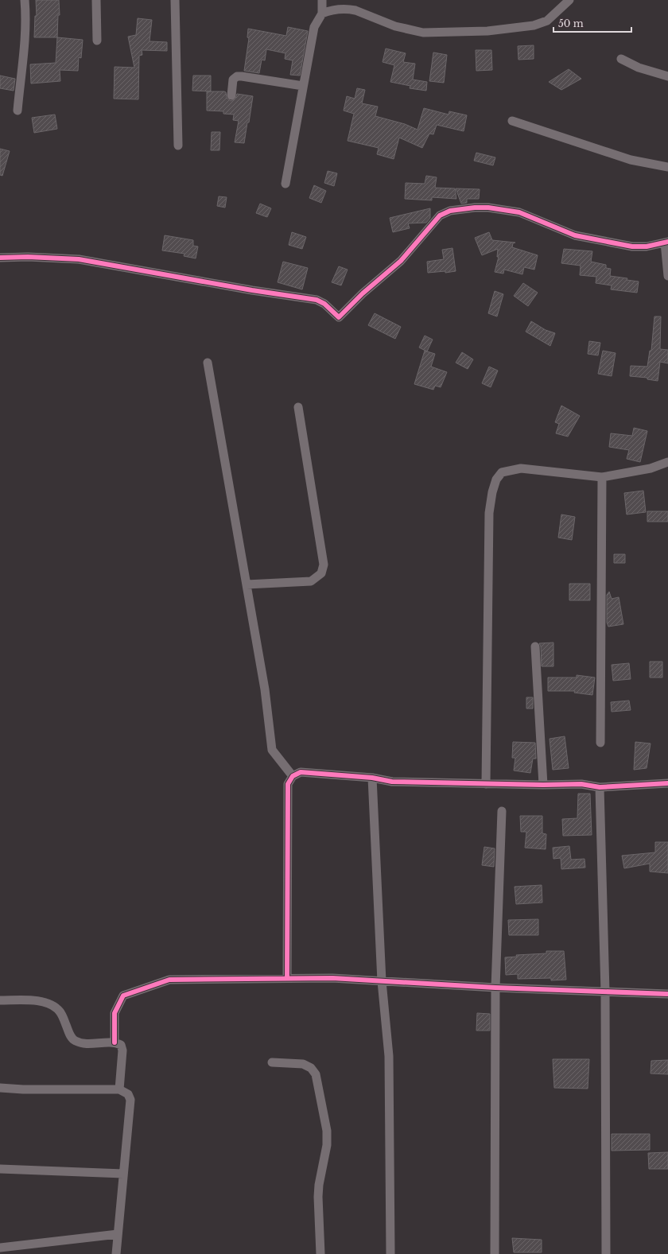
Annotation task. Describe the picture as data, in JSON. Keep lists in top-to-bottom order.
{
  "scale_bar": "50 m"
}
